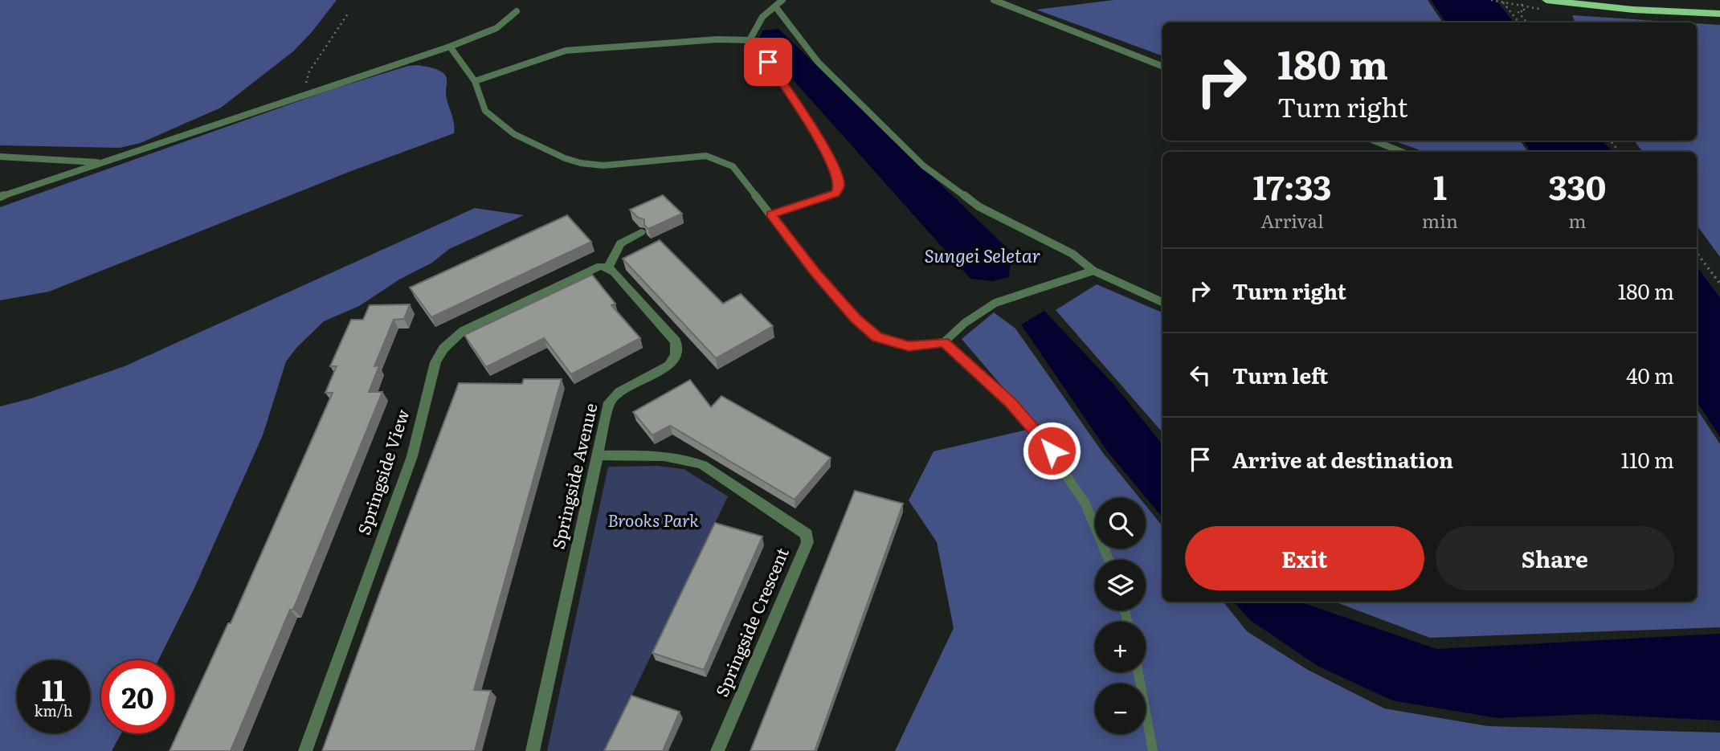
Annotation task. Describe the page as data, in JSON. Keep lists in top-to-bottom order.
{
  "streets": {
    "street": ["Springside View", "Springside Avenue", "Springside Crescent"]
  },
  "crossings": [
    ["Springside View", "Springside Avenue"],
    ["Springside Avenue", "Springside Crescent"]
  ],
  "water": ["Sungei Seletar"],
  "parks": ["Brooks Park"],
  "page": {
    "turn": ["180 m", "Turn right"],
    "eta": [
      "17:33",
      "Arrival",
      "1",
      "min",
      "330",
      "m"
    ],
    "list": [
      {
        "name": "Turn right",
        "value": "180 m"
      },
      {
        "name": "Turn left",
        "value": "40 m"
      },
      {
        "name": "Arrive at destination",
        "value": "110 m"
      }
    ],
    "map_buttons": ["+", "−"],
    "buttons": ["Exit", "Share"],
    "speed": "11 km/h",
    "limit": "20"
  }
}
